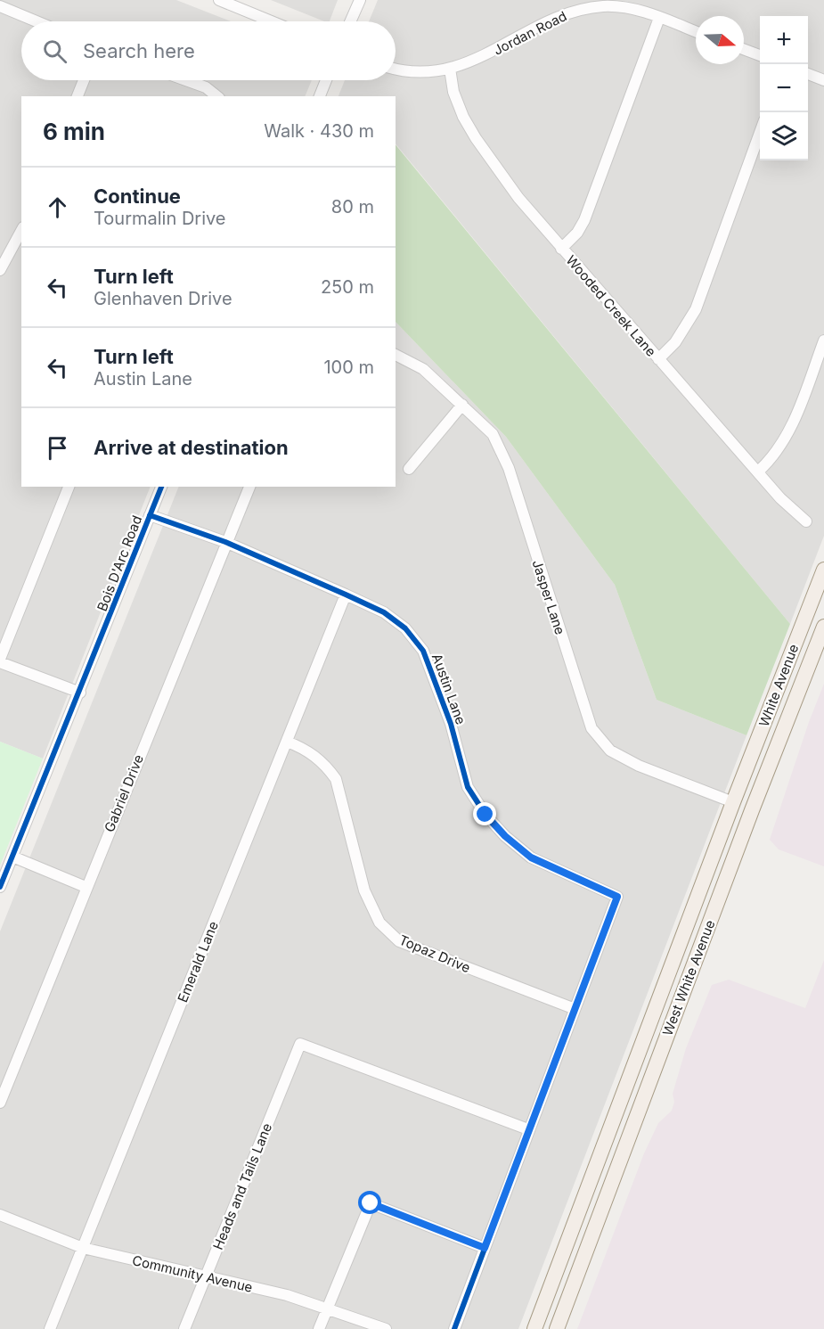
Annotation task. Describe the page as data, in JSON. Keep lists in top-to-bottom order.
{
  "streets": {
    "main road": ["White Avenue", "West White Avenue"],
    "street": [
      "Jordan Road",
      "Wooded Creek Lane",
      "Bois D'Arc Road",
      "Jasper Lane",
      "Austin Lane",
      "Gabriel Drive",
      "Topaz Drive",
      "Emerald Lane",
      "Heads and Tails Lane",
      "Community Avenue"
    ]
  },
  "crossings": [
    ["Jordan Road", "Wooded Creek Lane"],
    ["Bois D'Arc Road", "Austin Lane"],
    ["Jasper Lane", "White Avenue"],
    ["Jasper Lane", "West White Avenue"],
    ["White Avenue", "West White Avenue"],
    ["Austin Lane", "Gabriel Drive"],
    ["Austin Lane", "Topaz Drive"],
    ["Austin Lane", "Emerald Lane"],
    ["Topaz Drive", "Emerald Lane"],
    ["Emerald Lane", "Community Avenue"],
    ["Heads and Tails Lane", "Community Avenue"]
  ],
  "north": "right",
  "page": {
    "map_buttons": ["+", "−"],
    "search": "Search here",
    "heading": ["6 min", "Walk · 430 m"],
    "list": [
      ["Continue", "Tourmalin Drive", "80 m"],
      ["Turn left", "Glenhaven Drive", "250 m"],
      ["Turn left", "Austin Lane", "100 m"],
      "Arrive at destination"
    ]
  }
}
